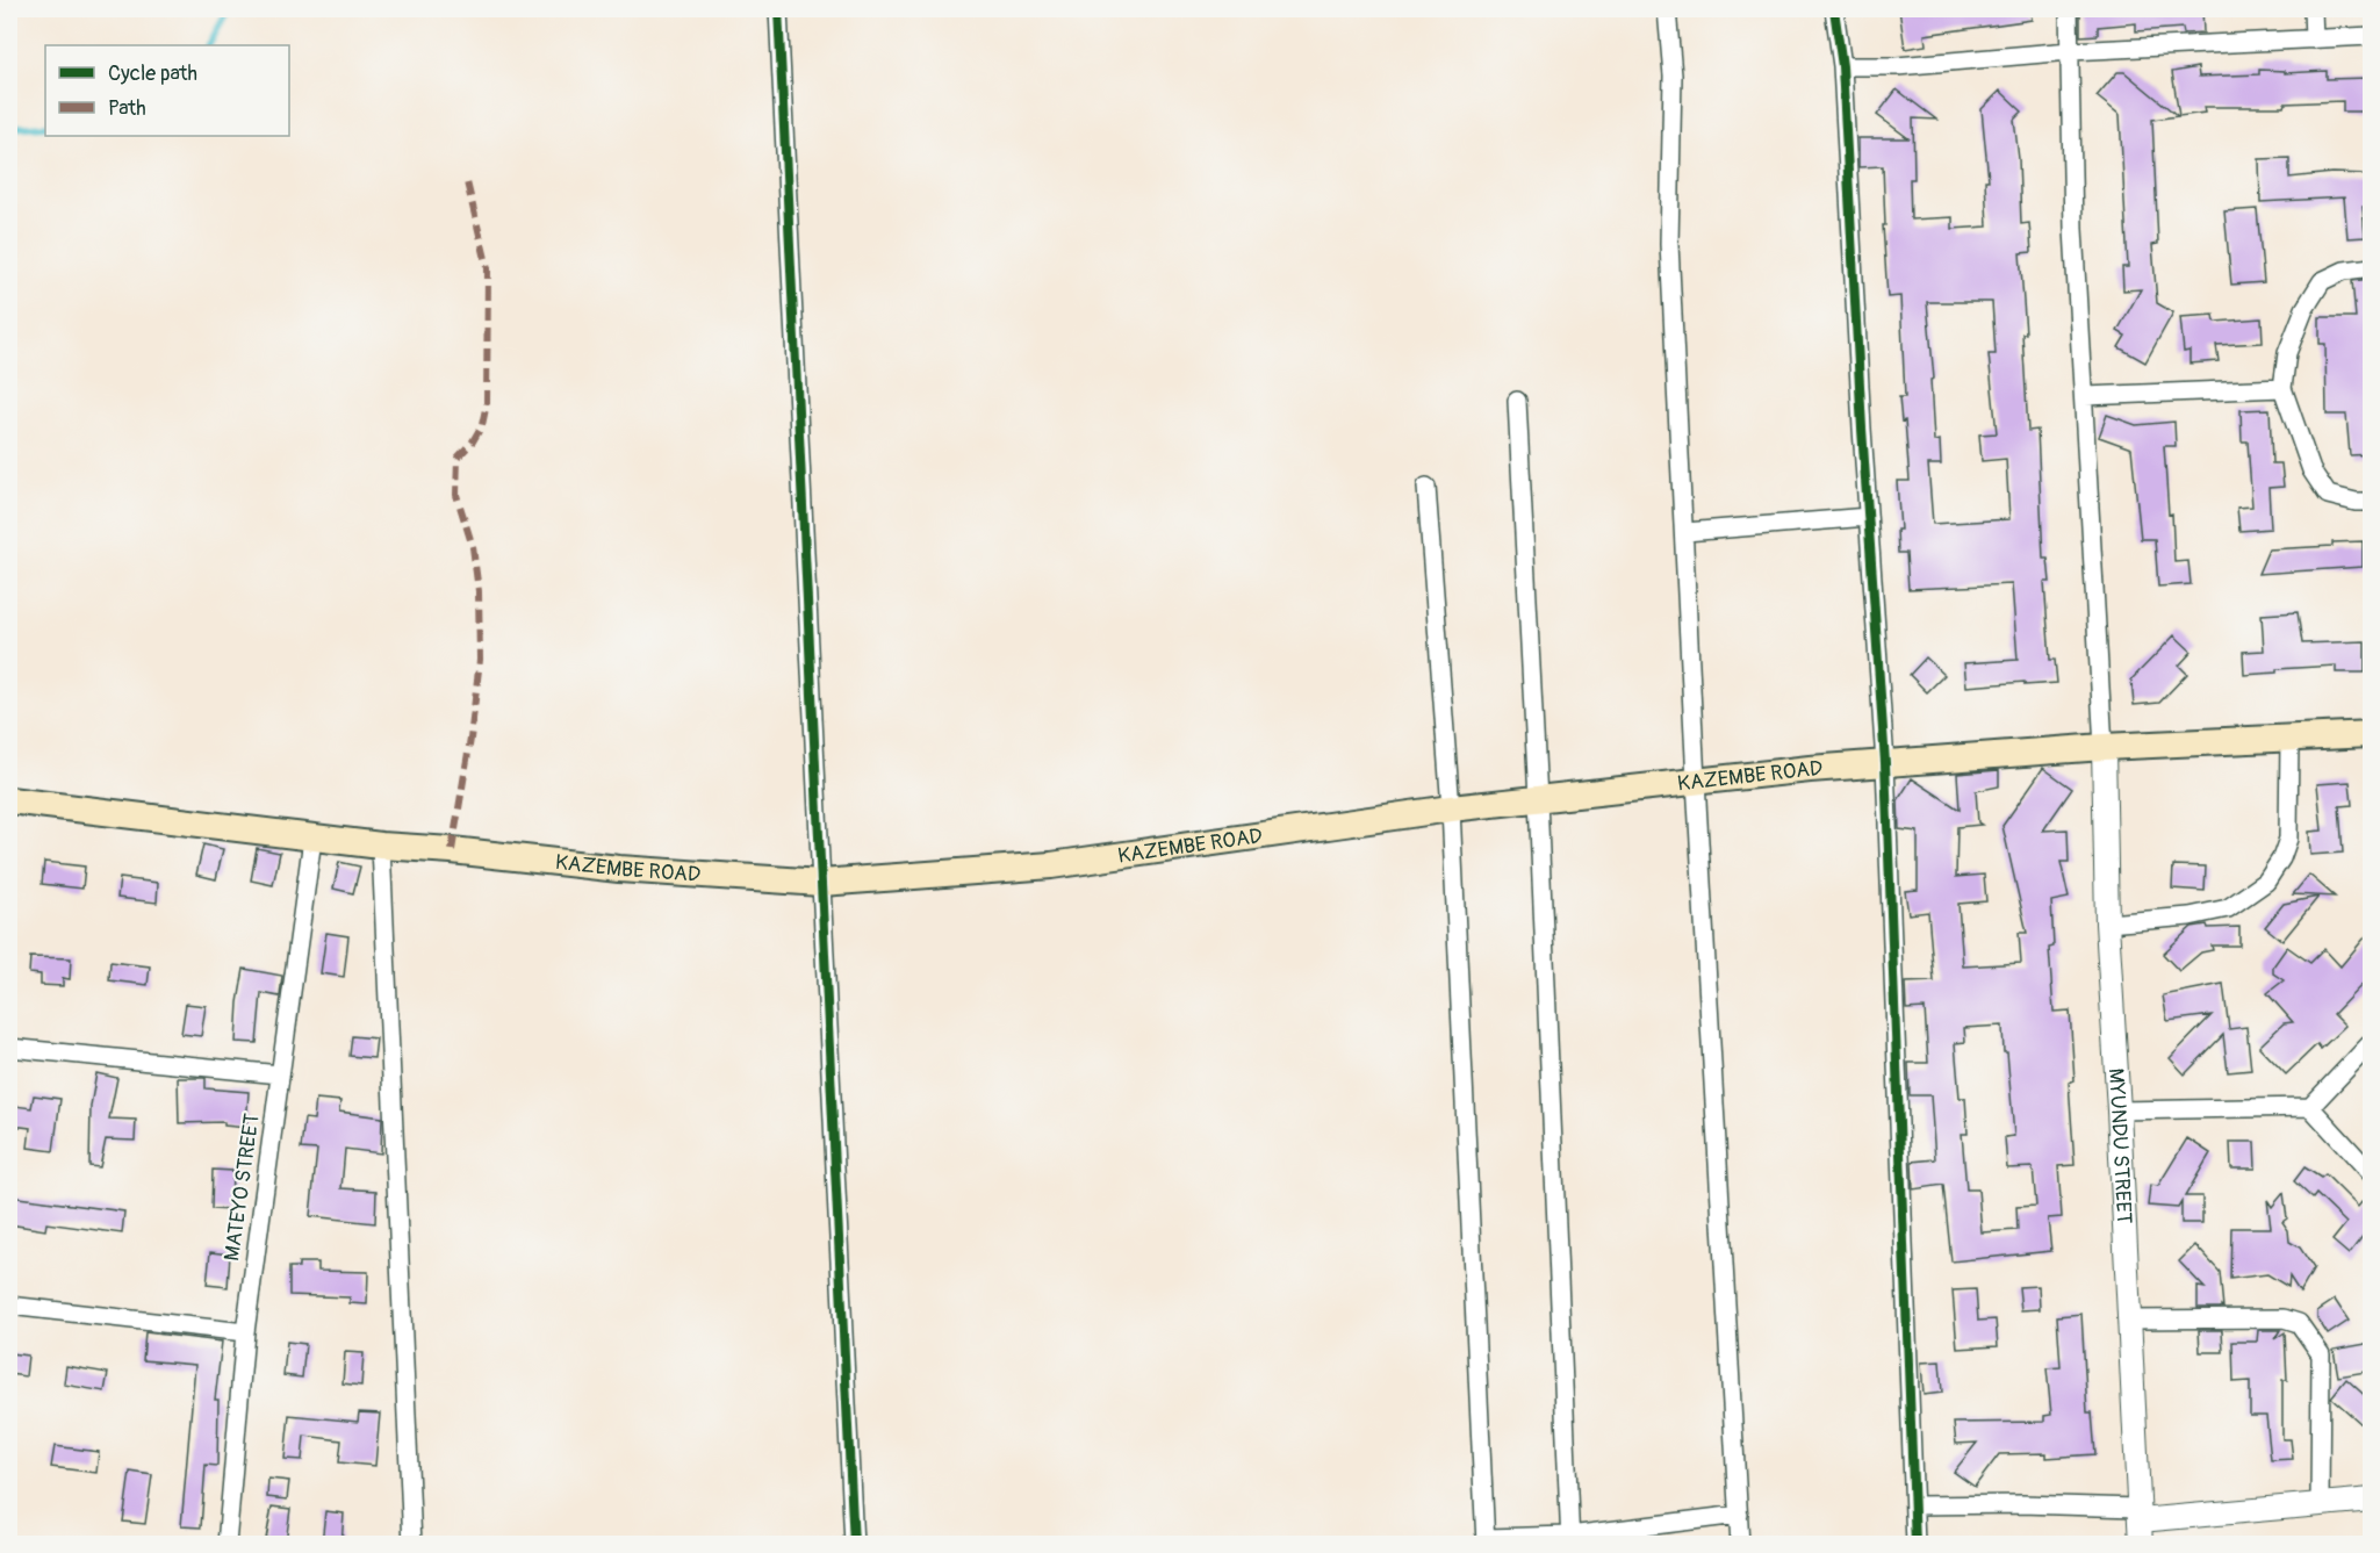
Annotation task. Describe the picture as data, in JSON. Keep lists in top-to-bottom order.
{
  "streets": {
    "main road": ["KAZEMBE ROAD"],
    "street": ["MYUNDU STREET", "MATEYO STREET"]
  },
  "crossings": [
    ["KAZEMBE ROAD", "MYUNDU STREET"],
    ["KAZEMBE ROAD", "MATEYO STREET"]
  ],
  "legend": ["Cycle path", "Path"]
}
